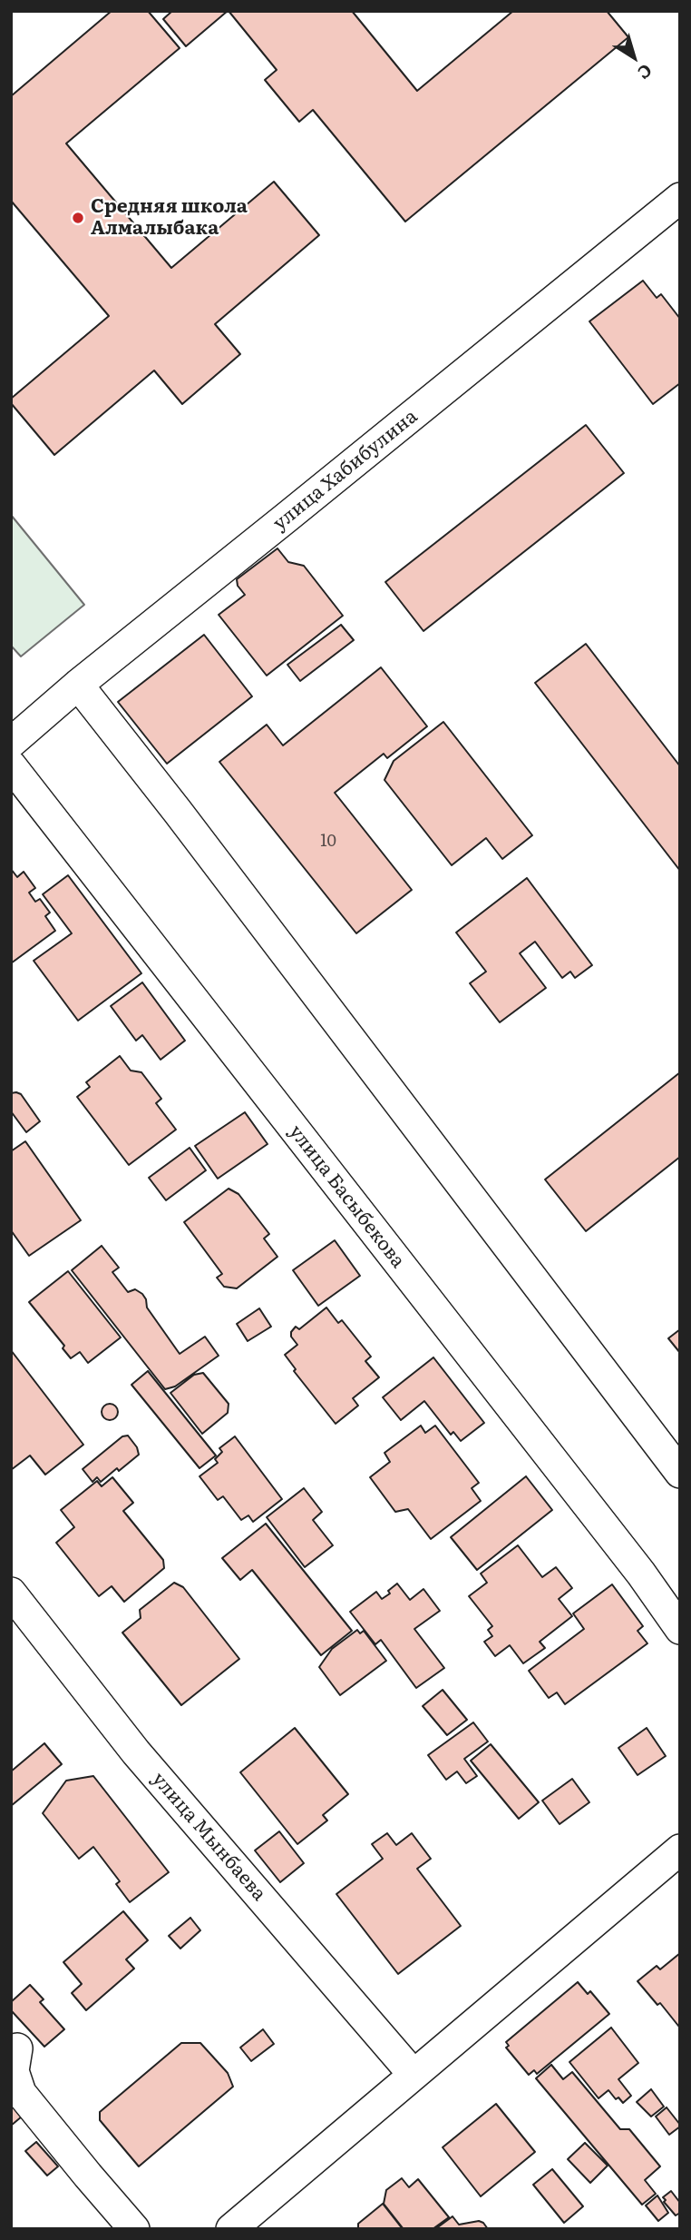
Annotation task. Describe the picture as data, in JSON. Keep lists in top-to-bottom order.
{
  "streets": {
    "street": ["улица Хабибулина", "улица Басыбекова", "улица Мынбаева"]
  },
  "places": ["Средняя школа Алмалыбака"],
  "house_numbers": ["10"],
  "north": "bottom right"
}
